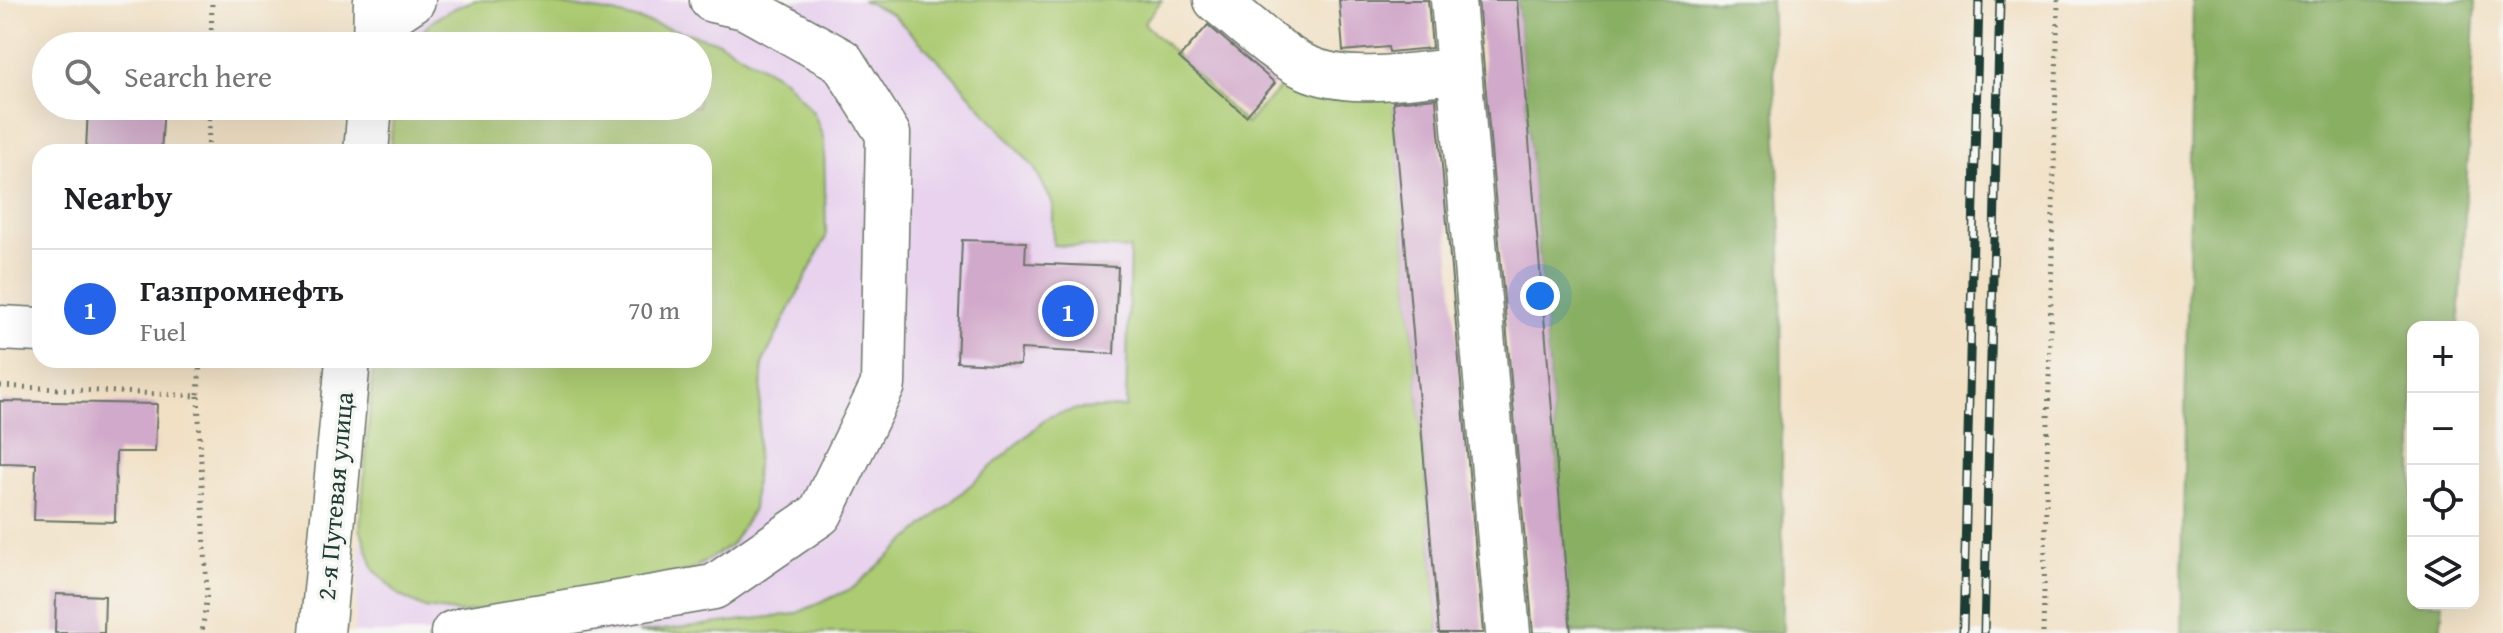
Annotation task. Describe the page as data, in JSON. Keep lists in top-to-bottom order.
{
  "streets": {
    "street": ["2-я Путевая улица"]
  },
  "page": {
    "search": "Search here",
    "heading": "Nearby",
    "list": [
      {
        "mark": "1",
        "name": "Газпромнефть",
        "note": "Fuel",
        "value": "70 m"
      }
    ],
    "pins": "1",
    "map_buttons": ["+", "−"]
  }
}
